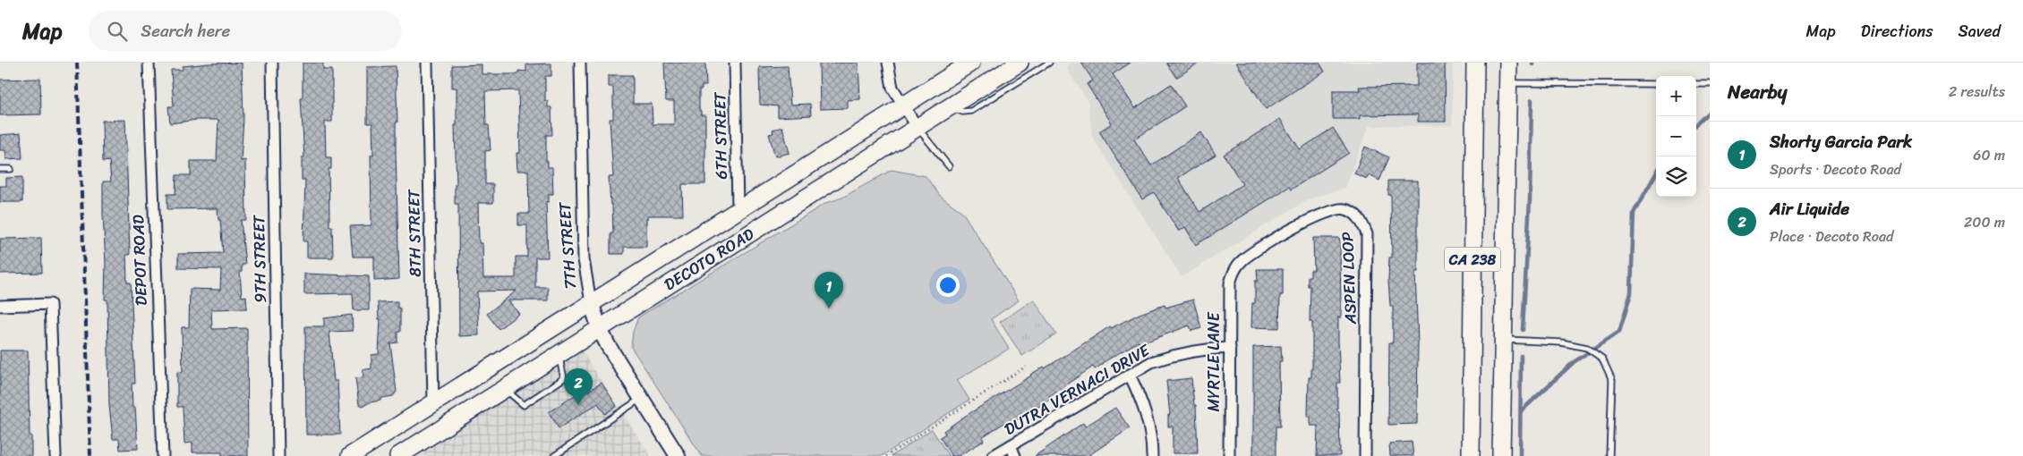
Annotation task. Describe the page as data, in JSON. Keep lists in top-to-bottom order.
{
  "streets": {
    "main road": ["DECOTO ROAD", "CA 238"],
    "street": [
      "6TH STREET",
      "8TH STREET",
      "7TH STREET",
      "9TH STREET",
      "DEPOT ROAD",
      "ASPEN LOOP",
      "MYRTLE LANE",
      "DUTRA VERNACI DRIVE"
    ]
  },
  "crossings": [
    ["6TH STREET", "DECOTO ROAD"],
    ["8TH STREET", "DECOTO ROAD"],
    ["7TH STREET", "DECOTO ROAD"],
    ["ASPEN LOOP", "MYRTLE LANE"],
    ["MYRTLE LANE", "DUTRA VERNACI DRIVE"]
  ],
  "page": {
    "header": "Map",
    "search": "Search here",
    "nav": ["Map", "Directions", "Saved"],
    "heading": ["Nearby", "2 results"],
    "map_buttons": ["+", "−"],
    "list": [
      {
        "mark": "1",
        "name": "Shorty Garcia Park",
        "note": "Sports · Decoto Road",
        "value": "60 m"
      },
      {
        "mark": "2",
        "name": "Air Liquide",
        "note": "Place · Decoto Road",
        "value": "200 m"
      }
    ],
    "pins": ["1", "2"]
  }
}
